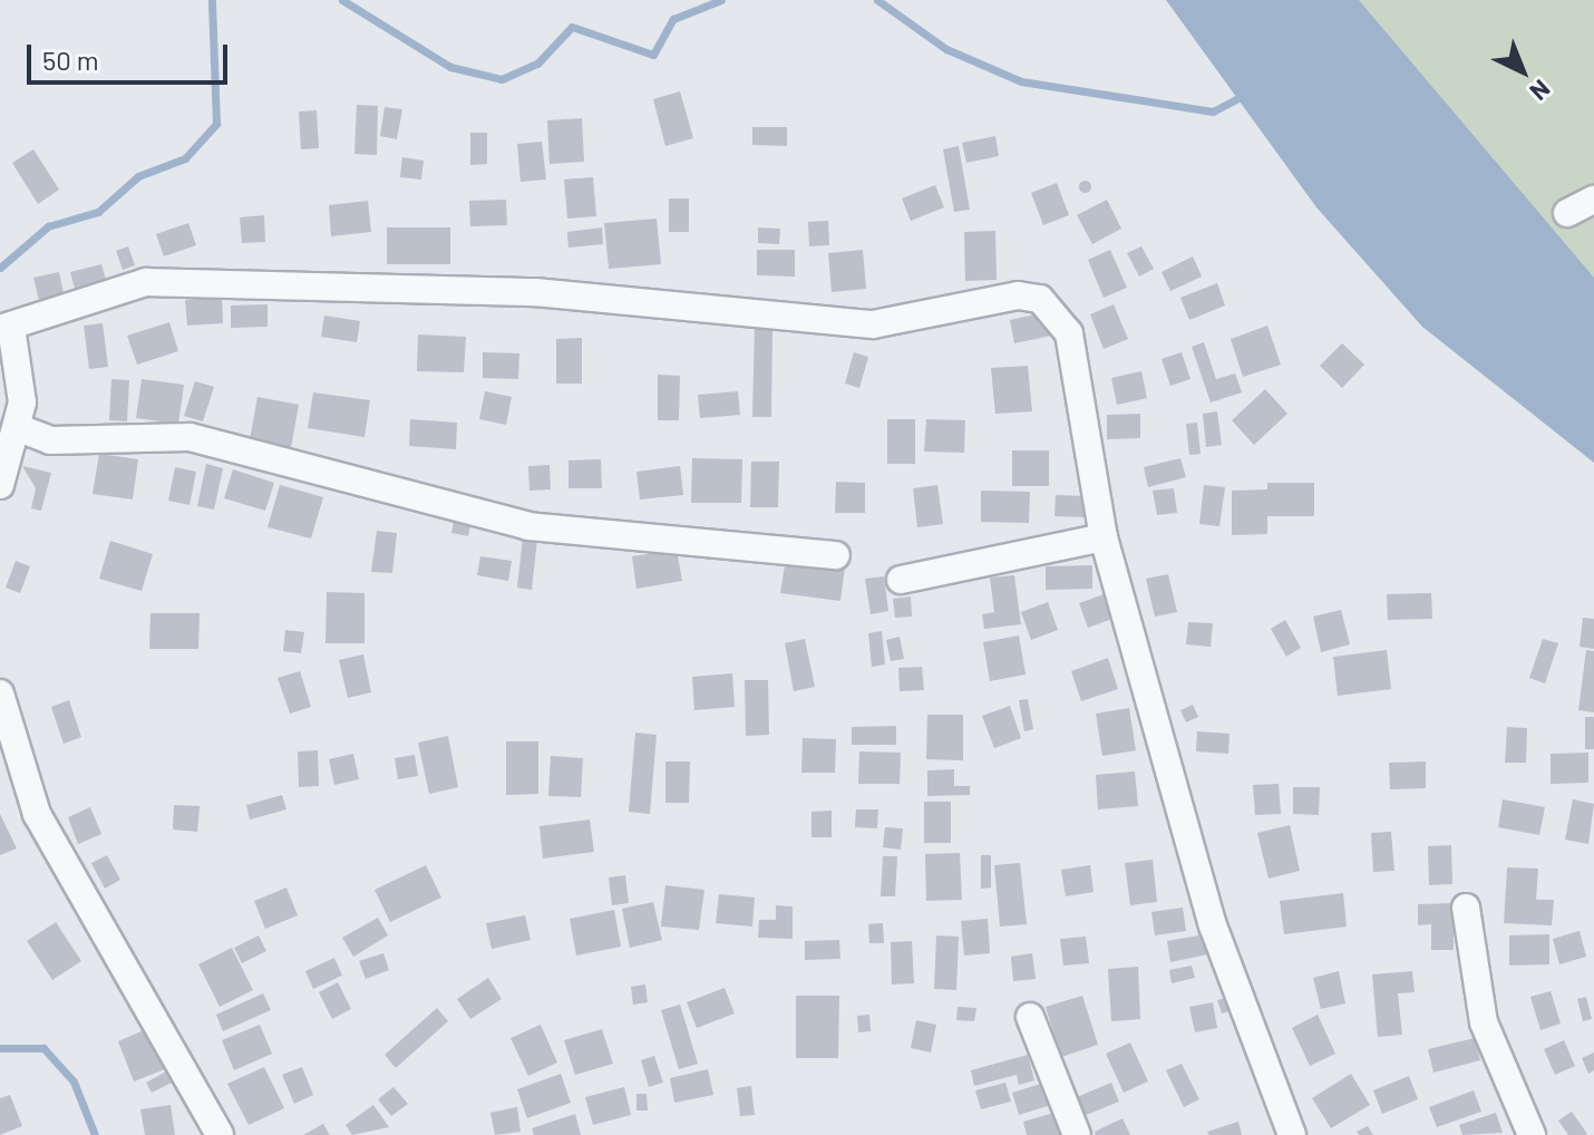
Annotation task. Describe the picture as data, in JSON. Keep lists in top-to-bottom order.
{
  "scale_bar": "50 m",
  "north": "bottom right"
}
